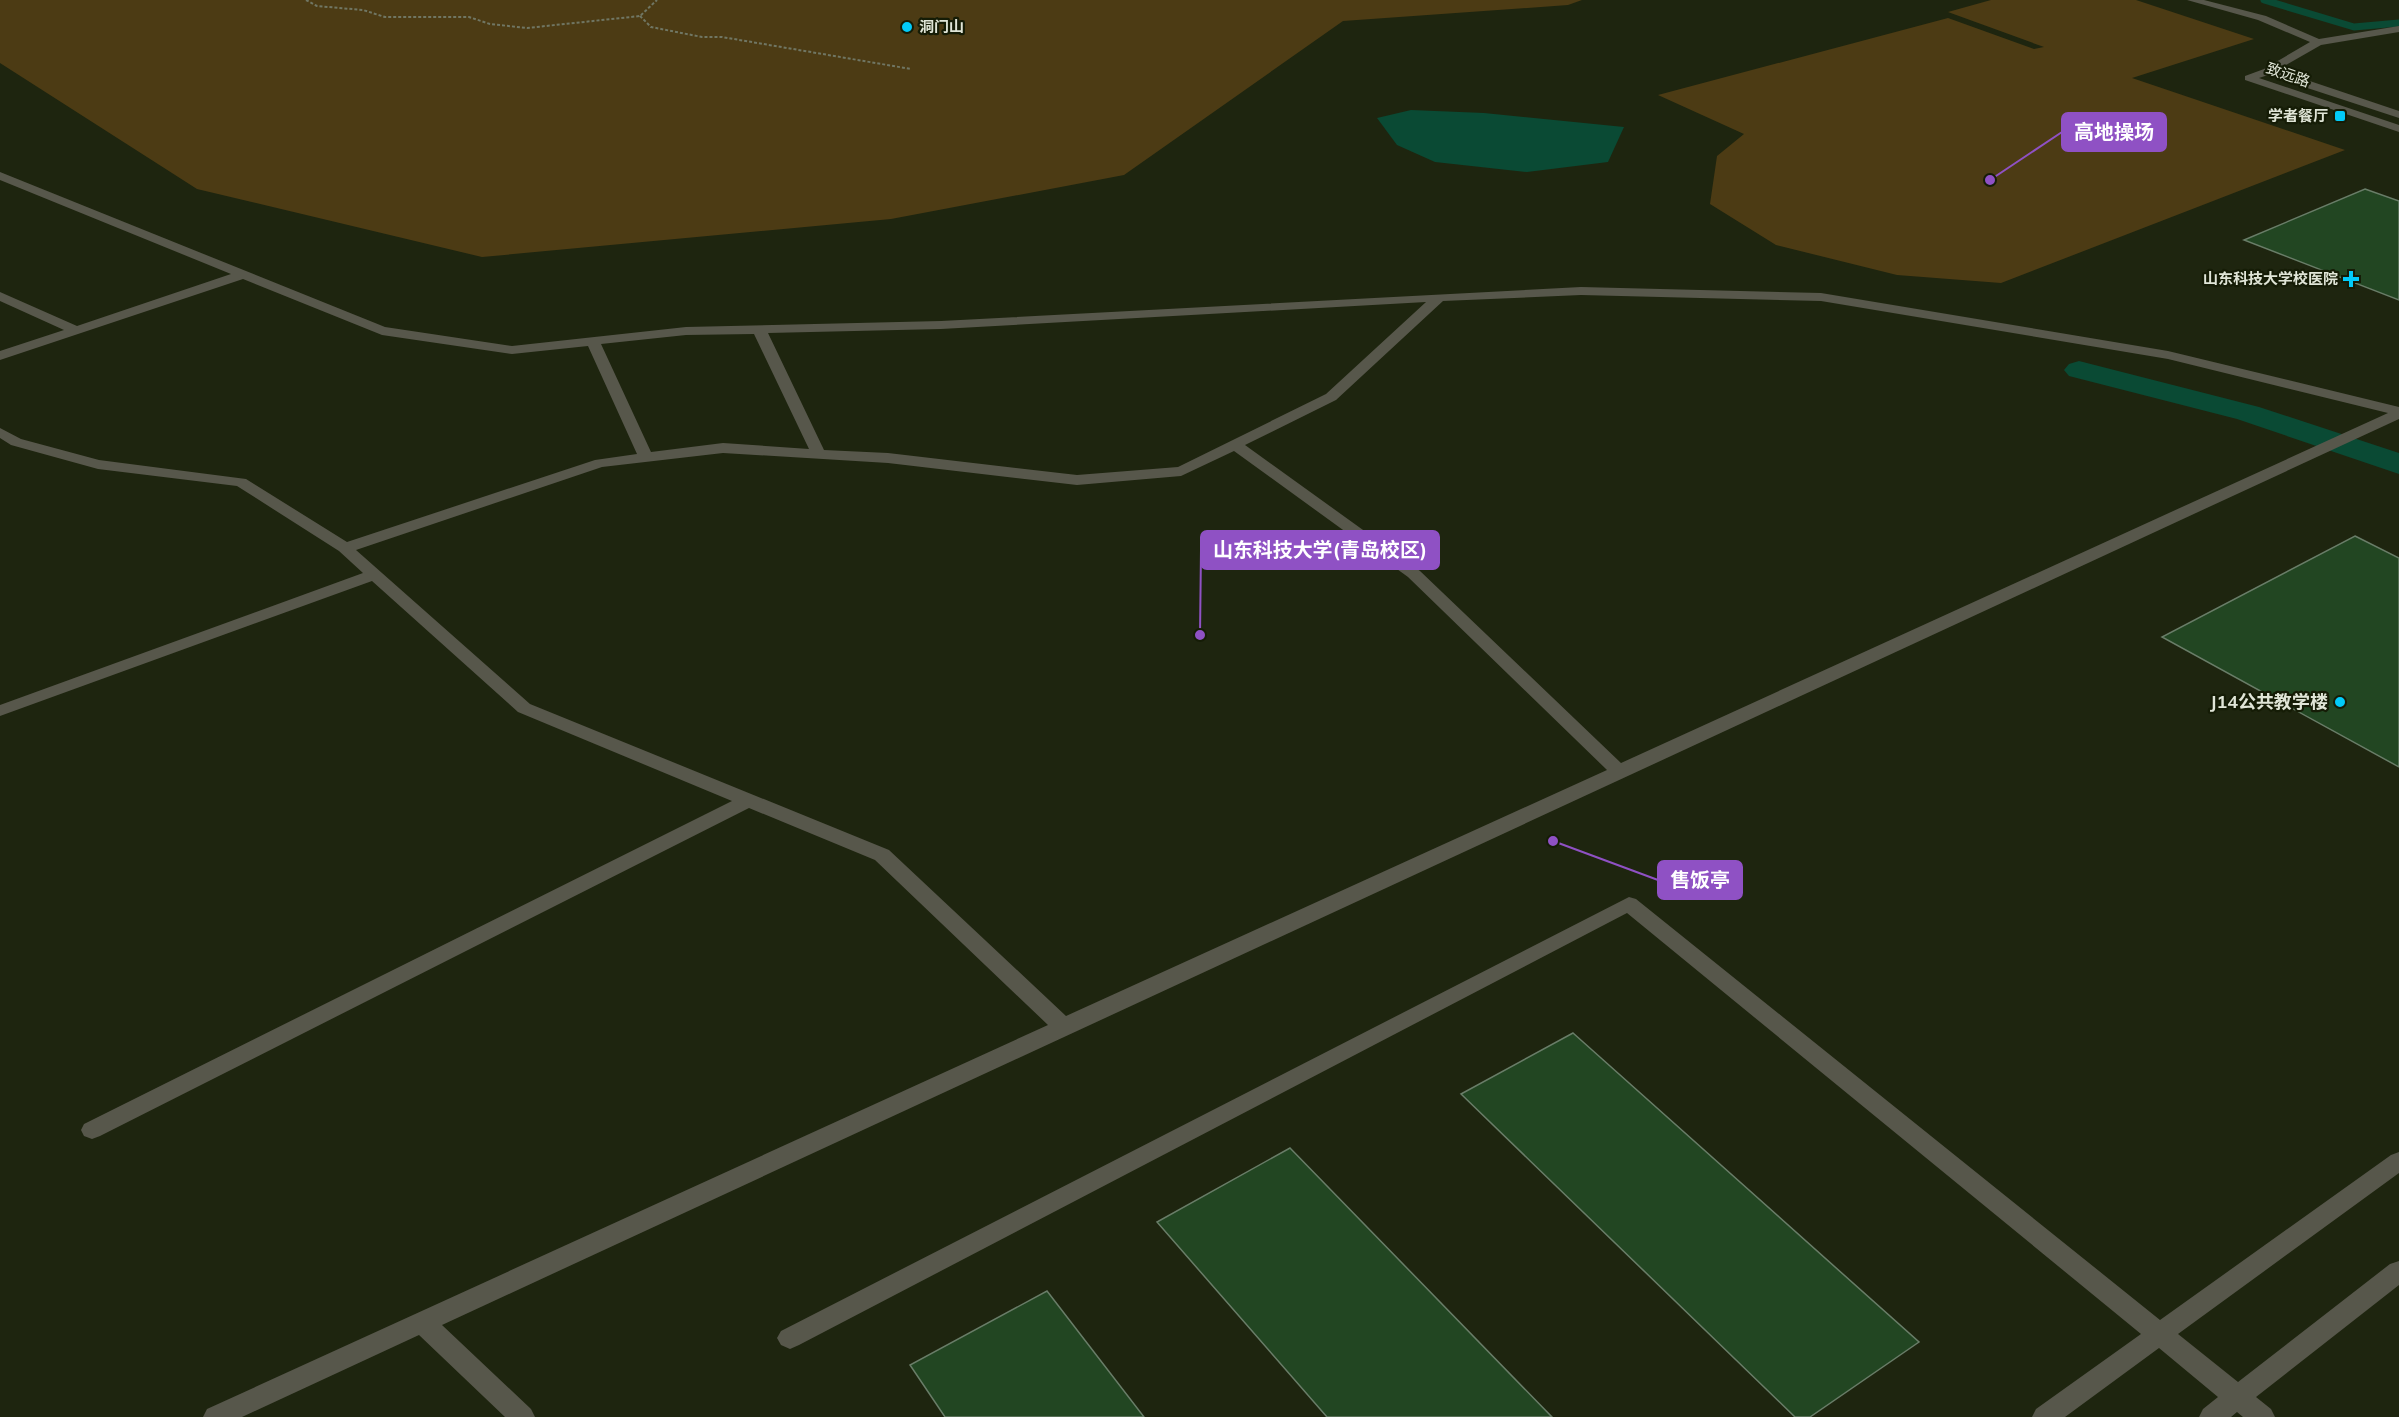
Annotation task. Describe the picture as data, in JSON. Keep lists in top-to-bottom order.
{
  "streets": {
    "lane": ["致远路"]
  },
  "places": {
    "other": [
      "洞门山",
      "高地操场",
      "山东科技大学(青岛校区)",
      "J14公共教学楼",
      "售饭亭"
    ],
    "transit": ["学者餐厅"],
    "health": ["山东科技大学校医院"]
  }
}
